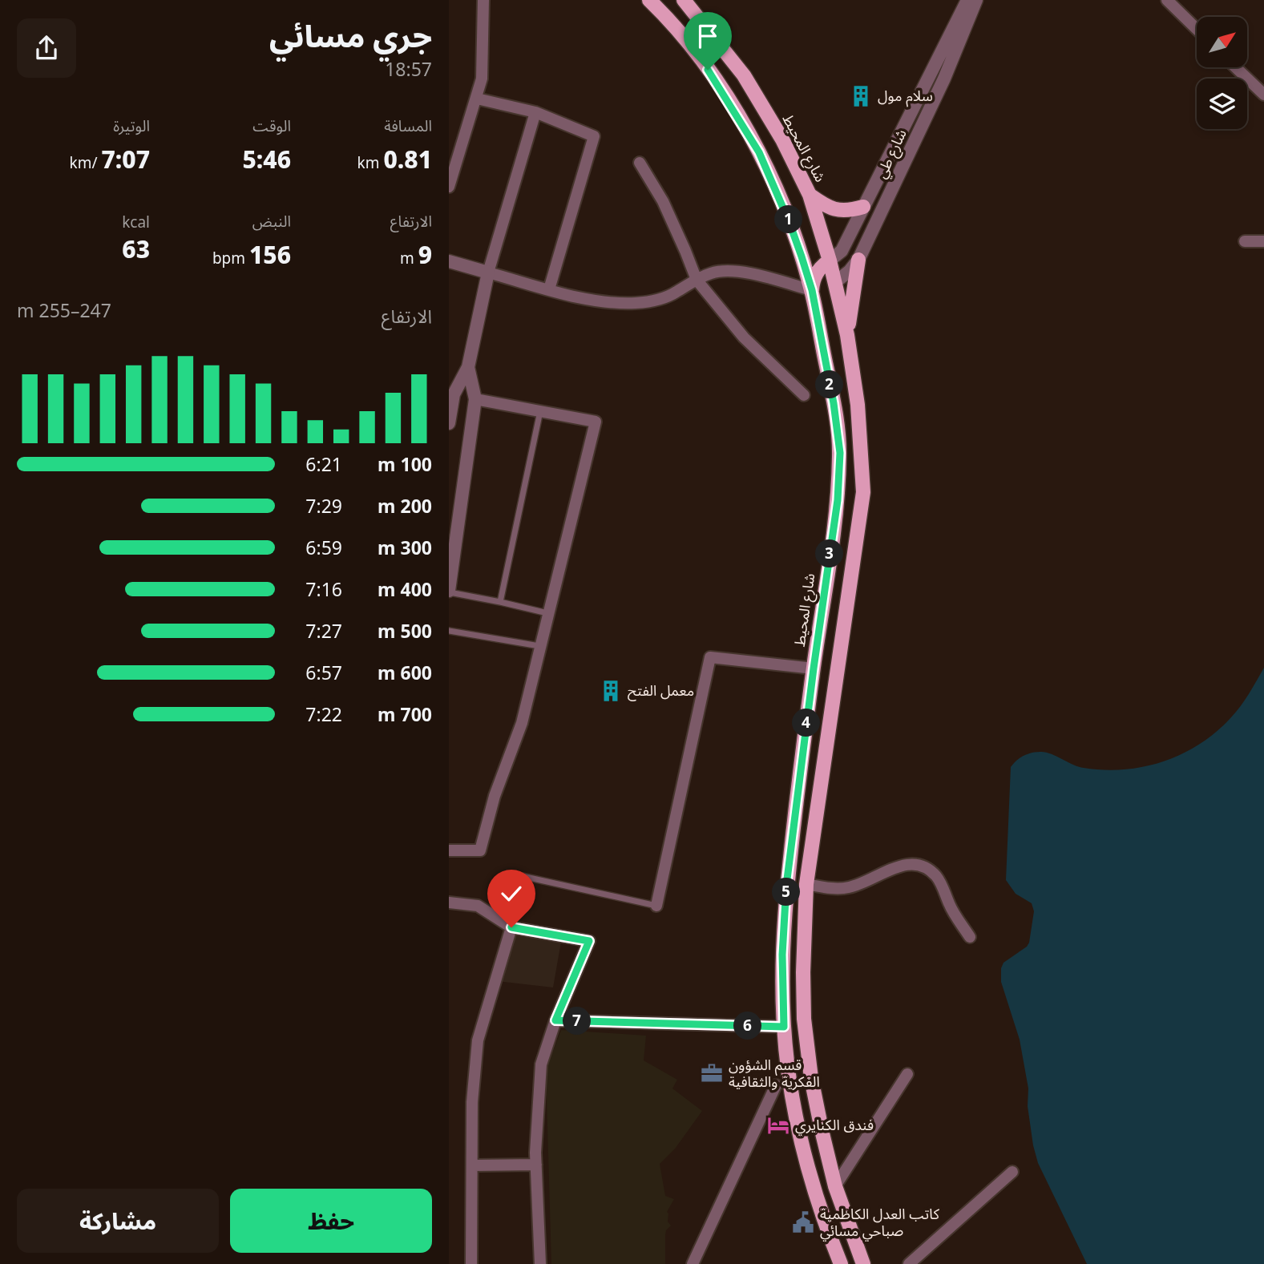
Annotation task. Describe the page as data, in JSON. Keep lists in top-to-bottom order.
{
  "streets": {
    "main road": ["شارع المحيط"],
    "street": ["شارع طي"]
  },
  "crossings": [
    ["شارع المحيط", "شارع طي"]
  ],
  "places": {
    "building": ["سلام مول", "معمل الفتح"],
    "office": ["قسم الشؤون الفكرية والثقافية"],
    "hotel": ["فندق الكنايري"],
    "public building": ["كاتب العدل الكاظمية صباحي مسائي"]
  },
  "north": "top right",
  "page": {
    "heading": ["جري مسائي", "18:57"],
    "stats": [
      ["المسافة", "0.81 km"],
      ["الوقت", "5:46"],
      ["الوتيرة", "7:07 /km"],
      ["الارتفاع", "9 m"],
      ["النبض", "156 bpm"],
      ["kcal", "63"]
    ],
    "pins": [
      "1",
      "2",
      "3",
      "4",
      "5",
      "7",
      "6"
    ],
    "chart": ["الارتفاع", "247–255 m"],
    "list": [
      {
        "name": "100 m",
        "note": "6:21"
      },
      {
        "name": "200 m",
        "note": "7:29"
      },
      {
        "name": "300 m",
        "note": "6:59"
      },
      {
        "name": "400 m",
        "note": "7:16"
      },
      {
        "name": "500 m",
        "note": "7:27"
      },
      {
        "name": "600 m",
        "note": "6:57"
      },
      {
        "name": "700 m",
        "note": "7:22"
      }
    ],
    "buttons": ["حفظ", "مشاركة"]
  }
}
